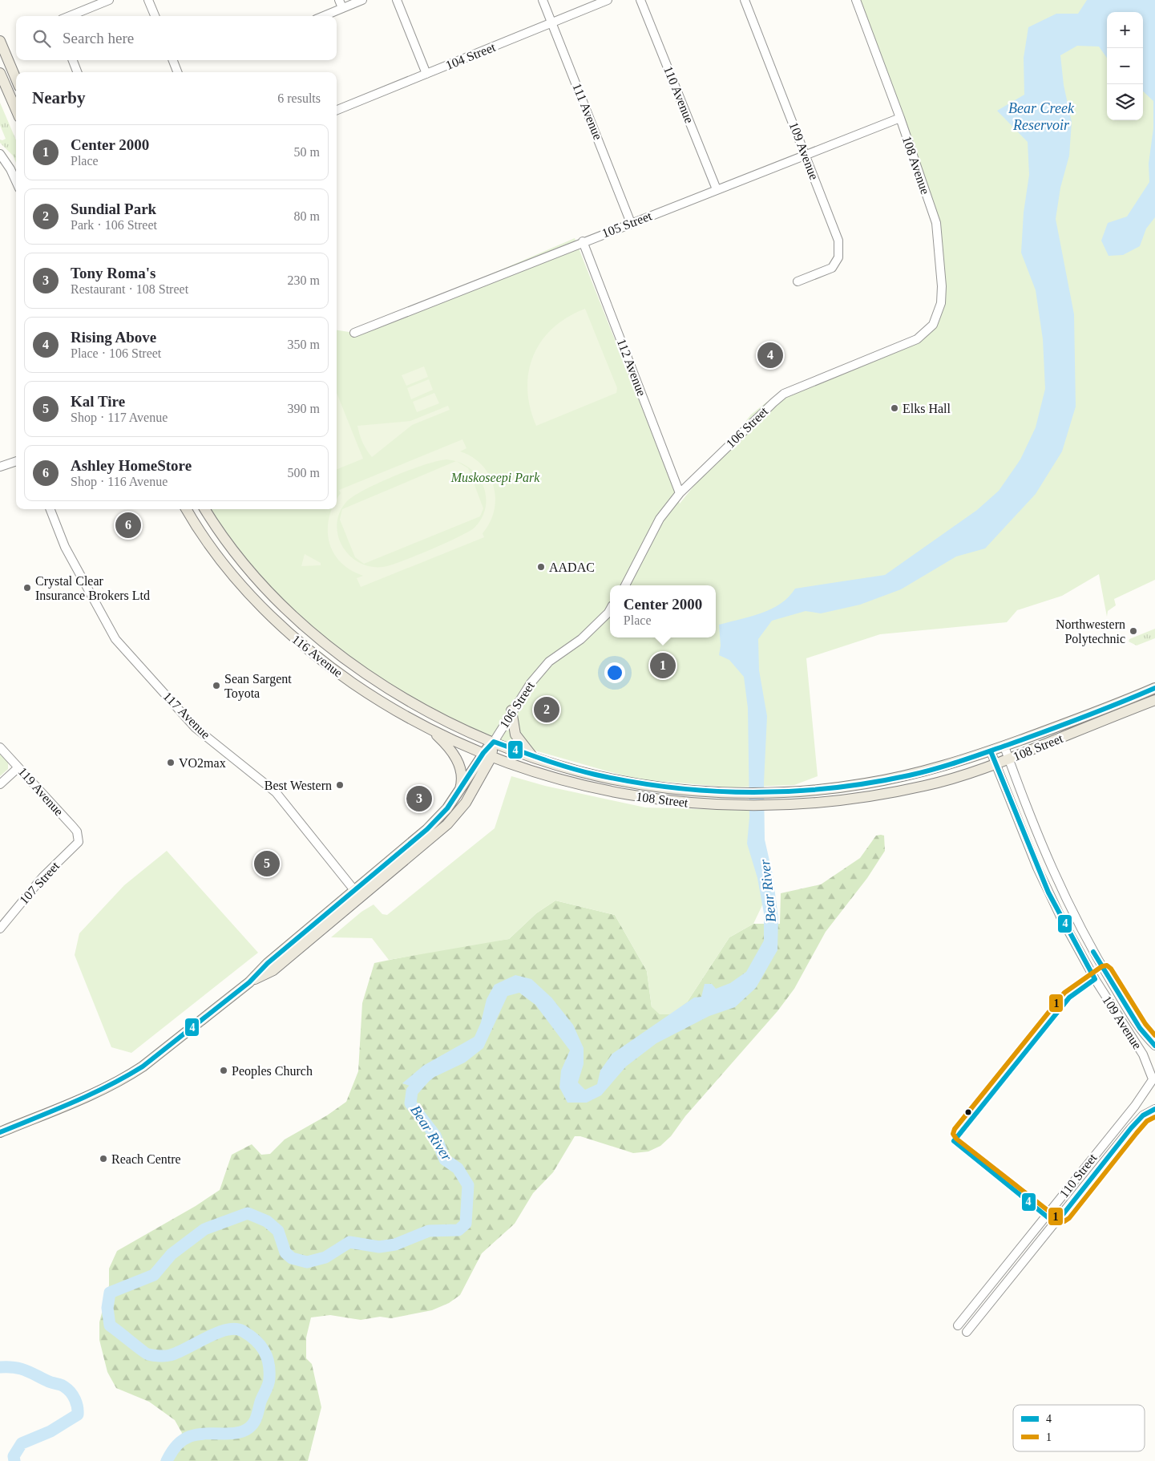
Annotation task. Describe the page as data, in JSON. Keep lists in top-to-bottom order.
{
  "streets": {
    "main road": ["116 Avenue", "108 Street"],
    "street": [
      "104 Street",
      "110 Avenue",
      "111 Avenue",
      "109 Avenue",
      "108 Avenue",
      "105 Street",
      "112 Avenue",
      "106 Street",
      "117 Avenue",
      "119 Avenue",
      "107 Street",
      "110 Street"
    ]
  },
  "crossings": [
    ["104 Street", "111 Avenue"],
    ["110 Avenue", "105 Street"],
    ["111 Avenue", "105 Street"],
    ["109 Avenue", "105 Street"],
    ["109 Avenue", "108 Street"],
    ["109 Avenue", "110 Street"],
    ["108 Avenue", "105 Street"],
    ["108 Avenue", "106 Street"],
    ["105 Street", "112 Avenue"],
    ["112 Avenue", "106 Street"],
    ["106 Street", "116 Avenue"],
    ["106 Street", "108 Street"],
    ["116 Avenue", "108 Street"],
    ["119 Avenue", "107 Street"]
  ],
  "water": ["Bear Creek Reservoir", "Bear River"],
  "parks": ["Muskoseepi Park"],
  "places": [
    "Elks Hall",
    "AADAC",
    "Crystal Clear Insurance Brokers Ltd",
    "Northwestern Polytechnic",
    "Sean Sargent Toyota",
    "VO2max",
    "Best Western",
    "Peoples Church",
    "Reach Centre"
  ],
  "lines": ["transit line 4", "transit line 1"],
  "legend": ["4", "1"],
  "page": {
    "map_buttons": ["+", "−"],
    "search": "Search here",
    "heading": ["Nearby", "6 results"],
    "list": [
      {
        "mark": "1",
        "name": "Center 2000",
        "note": "Place",
        "value": "50 m"
      },
      {
        "mark": "2",
        "name": "Sundial Park",
        "note": "Park · 106 Street",
        "value": "80 m"
      },
      {
        "mark": "3",
        "name": "Tony Roma's",
        "note": "Restaurant · 108 Street",
        "value": "230 m"
      },
      {
        "mark": "4",
        "name": "Rising Above",
        "note": "Place · 106 Street",
        "value": "350 m"
      },
      {
        "mark": "5",
        "name": "Kal Tire",
        "note": "Shop · 117 Avenue",
        "value": "390 m"
      },
      {
        "mark": "6",
        "name": "Ashley HomeStore",
        "note": "Shop · 116 Avenue",
        "value": "500 m"
      }
    ],
    "pins": [
      "4",
      "6",
      "1",
      "2",
      "3",
      "5"
    ],
    "popup": ["Center 2000", "Place"]
  }
}
